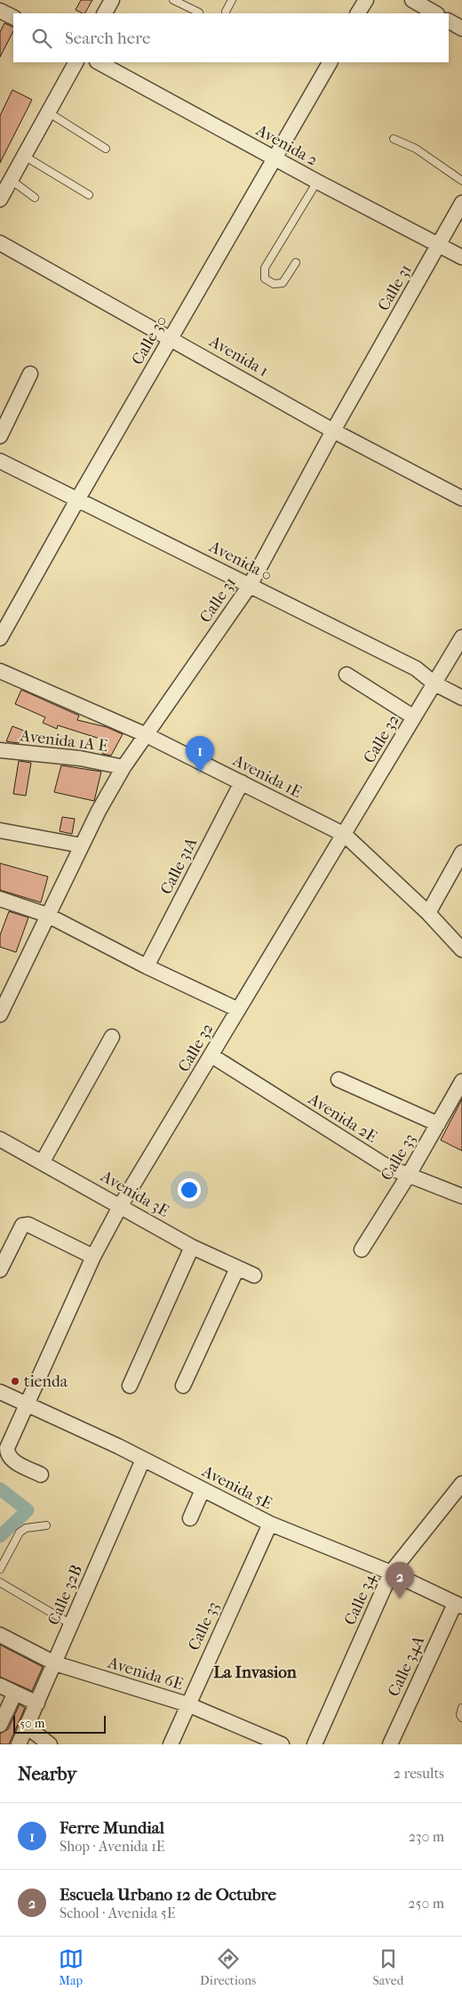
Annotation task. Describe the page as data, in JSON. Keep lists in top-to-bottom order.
{
  "streets": {
    "street": [
      "Avenida 2",
      "Calle 31",
      "Calle 30",
      "Avenida 1",
      "Avenida 0",
      "Calle 32",
      "Avenida 1A E",
      "Avenida 1E",
      "Calle 31A",
      "Avenida 2E",
      "Calle 33",
      "Avenida 3E",
      "Avenida 5E",
      "Calle 32B",
      "Calle 34",
      "Calle 34A",
      "Avenida 6E"
    ]
  },
  "crossings": [
    ["Avenida 2", "Calle 31"],
    ["Avenida 2", "Calle 30"],
    ["Calle 31", "Avenida 1"],
    ["Calle 31", "Avenida 0"],
    ["Calle 31", "Avenida 1A E"],
    ["Calle 31", "Avenida 1E"],
    ["Calle 30", "Avenida 1"],
    ["Calle 30", "Avenida 0"],
    ["Avenida 0", "Calle 32"],
    ["Calle 32", "Avenida 1E"],
    ["Calle 32", "Avenida 2E"],
    ["Calle 32", "Avenida 3E"],
    ["Calle 32", "Avenida 5E"],
    ["Avenida 1E", "Calle 31A"],
    ["Avenida 2E", "Calle 33"],
    ["Calle 33", "Avenida 5E"],
    ["Calle 33", "Avenida 6E"],
    ["Avenida 5E", "Calle 32B"],
    ["Avenida 5E", "Calle 34"],
    ["Avenida 5E", "Calle 34A"],
    ["Calle 32B", "Avenida 6E"]
  ],
  "districts": ["La Invasion"],
  "places": ["tienda"],
  "scale_bar": "50 m",
  "page": {
    "search": "Search here",
    "pins": ["1", "2"],
    "scale": "50 m",
    "heading": ["Nearby", "2 results"],
    "list": [
      {
        "mark": "1",
        "name": "Ferre Mundial",
        "note": "Shop · Avenida 1E",
        "value": "230 m"
      },
      {
        "mark": "2",
        "name": "Escuela Urbano 12 de Octubre",
        "note": "School · Avenida 5E",
        "value": "250 m"
      }
    ],
    "nav": ["Map", "Directions", "Saved"]
  }
}
